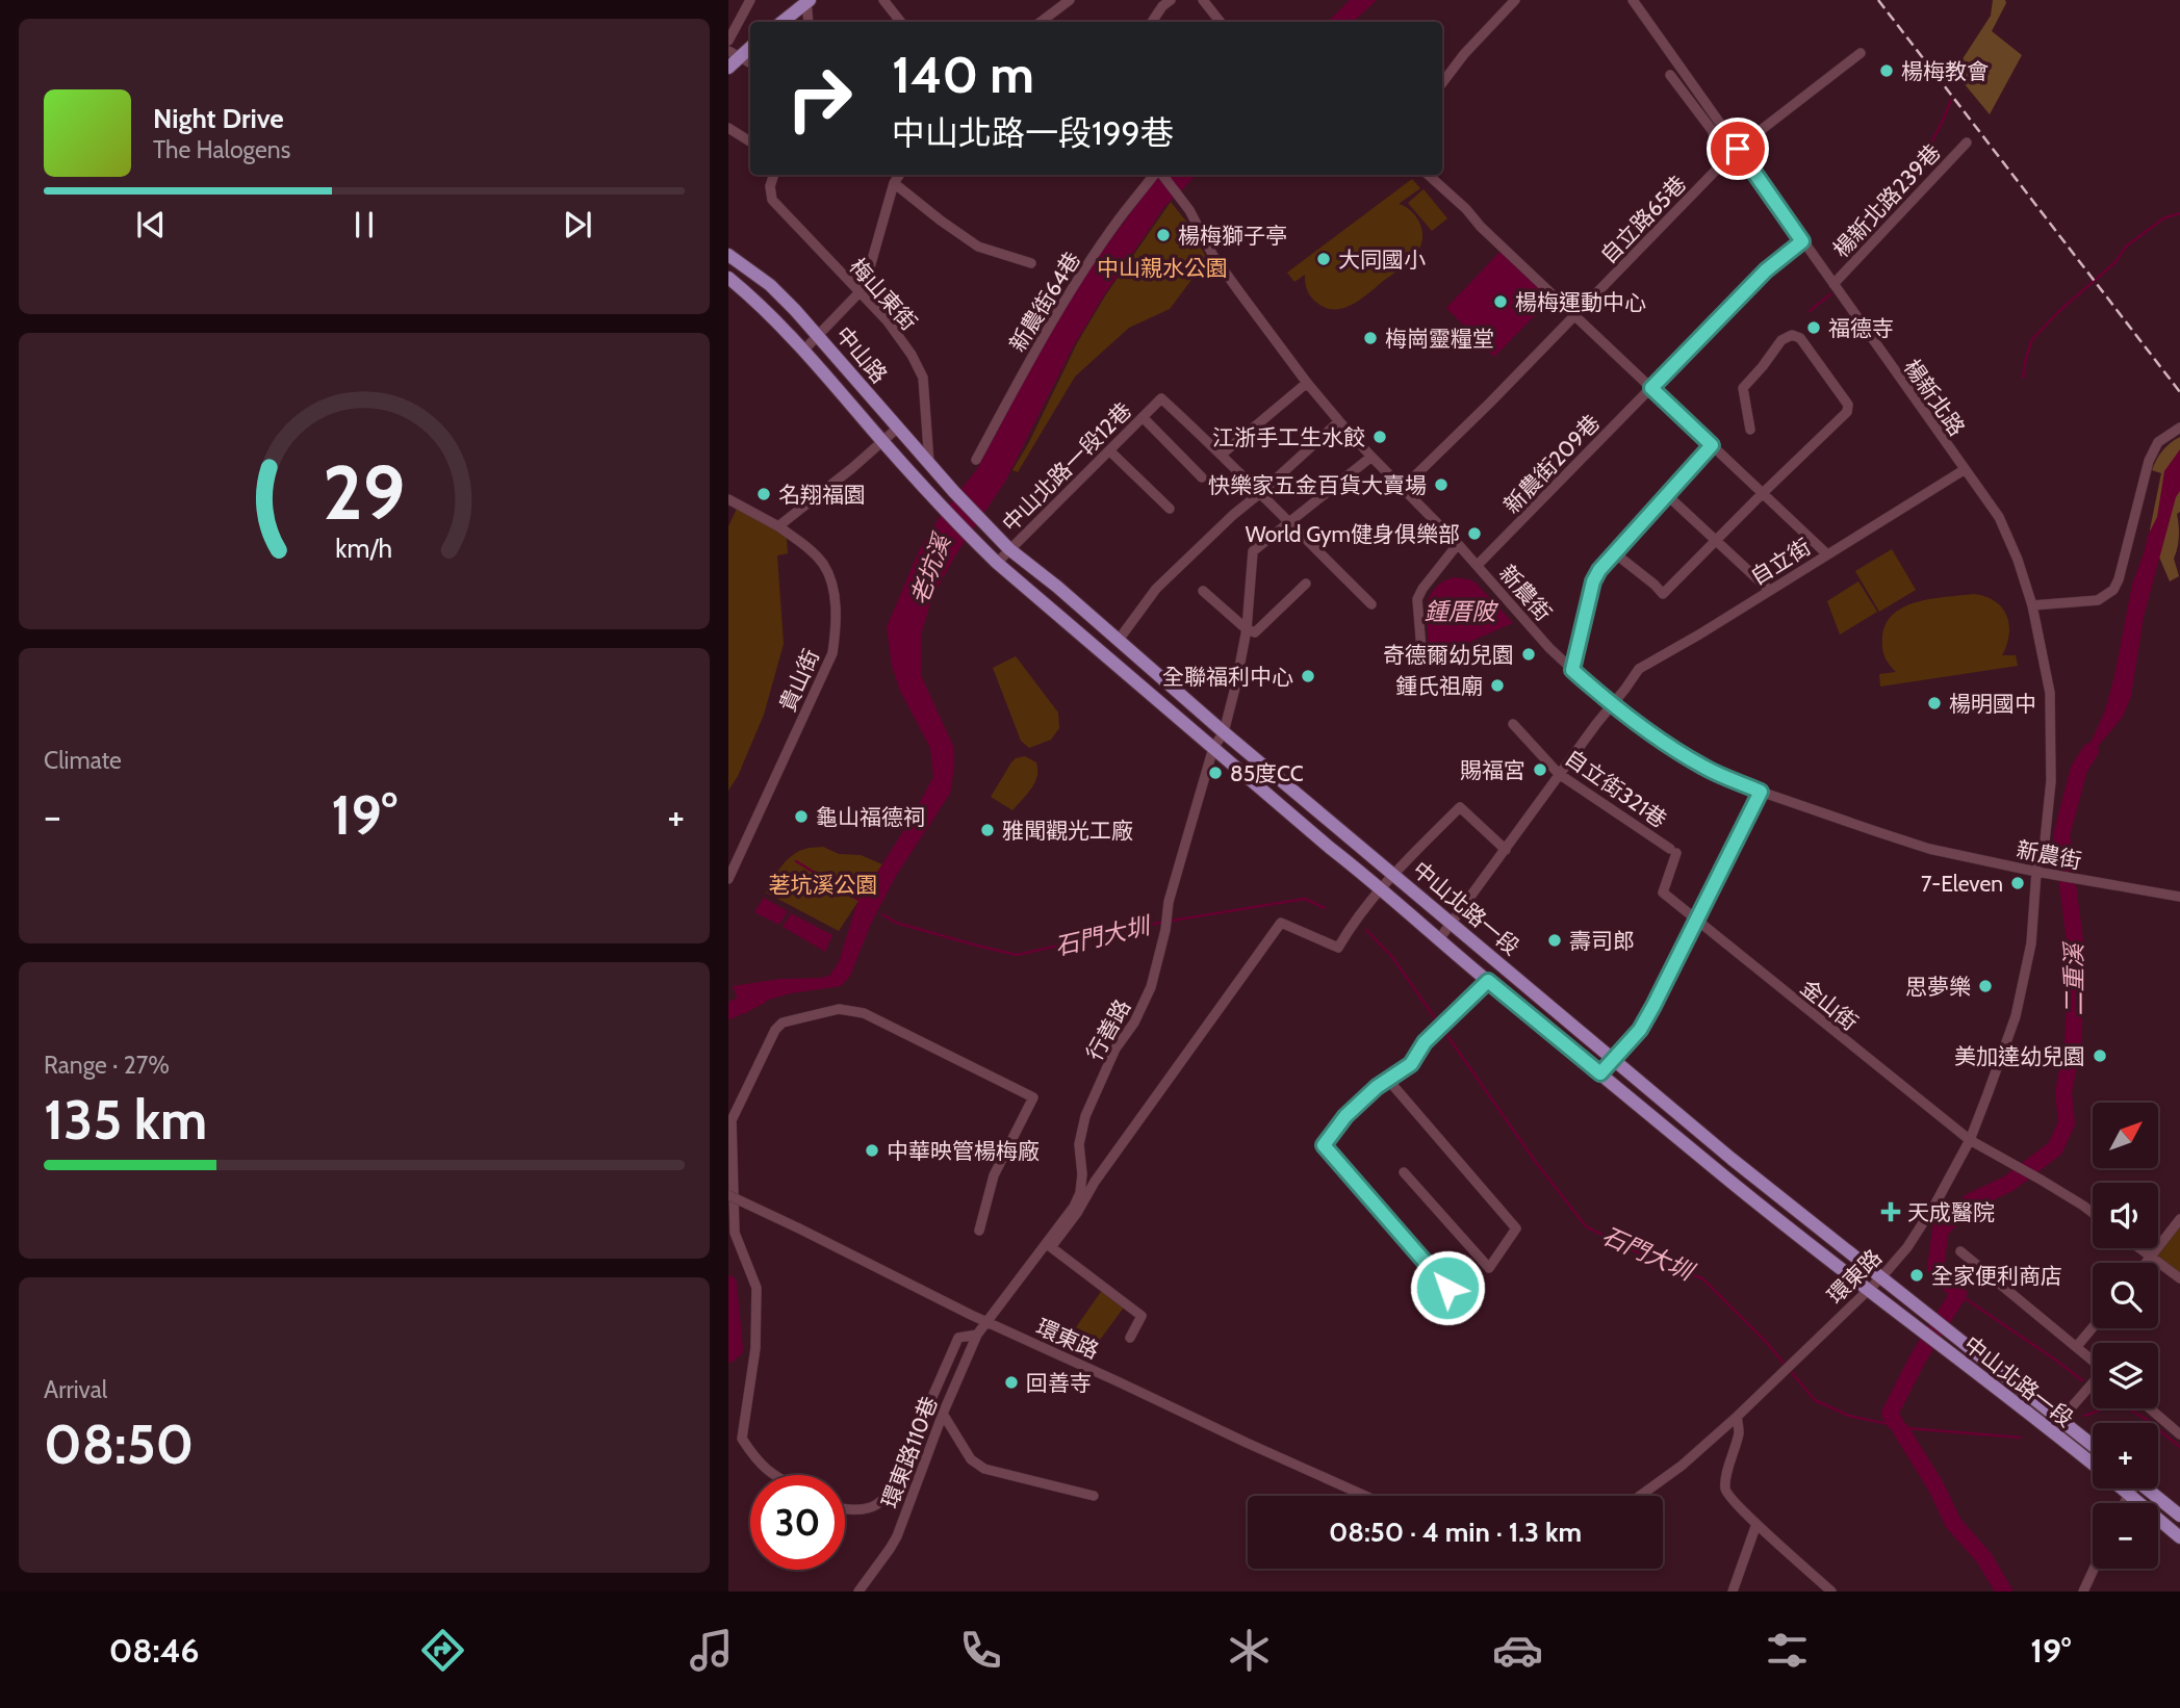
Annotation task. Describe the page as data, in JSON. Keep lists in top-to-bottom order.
{
  "streets": {
    "main road": ["中山路", "中山北路一段"],
    "street": [
      "楊新北路239巷",
      "自立路65巷",
      "梅山東街",
      "新農街64巷",
      "楊新北路",
      "新農街209巷",
      "中山北路一段12巷",
      "自立街",
      "新農街",
      "貴山街",
      "自立街321巷",
      "金山街",
      "行善路",
      "環東路",
      "環東路110巷"
    ]
  },
  "crossings": [
    ["楊新北路239巷", "楊新北路"],
    ["自立路65巷", "楊新北路"],
    ["自立路65巷", "自立街"],
    ["自立路65巷", "新農街"],
    ["梅山東街", "中山路"],
    ["中山路", "中山北路一段"],
    ["楊新北路", "新農街209巷"],
    ["楊新北路", "新農街"],
    ["楊新北路", "環東路"],
    ["新農街209巷", "自立街"],
    ["新農街209巷", "新農街"],
    ["中山北路一段12巷", "中山北路一段"],
    ["自立街", "新農街"],
    ["自立街", "自立街321巷"],
    ["自立街", "中山北路一段"],
    ["新農街", "環東路"],
    ["自立街321巷", "金山街"],
    ["中山北路一段", "行善路"],
    ["中山北路一段", "環東路"],
    ["金山街", "環東路"],
    ["行善路", "環東路"],
    ["行善路", "環東路110巷"],
    ["環東路", "環東路110巷"]
  ],
  "water": [
    "老坑溪",
    "鍾厝陂",
    "石門大圳",
    "二重溪"
  ],
  "parks": ["中山親水公園", "荖坑溪公園"],
  "places": {
    "other": [
      "楊梅教會",
      "楊梅獅子亭",
      "大同國小",
      "楊梅運動中心",
      "福德寺",
      "梅崗靈糧堂",
      "江浙手工生水餃",
      "快樂家五金百貨大賣場",
      "名翔福園",
      "World Gym健身俱樂部",
      "奇德爾幼兒園",
      "全聯福利中心",
      "鍾氏祖廟",
      "楊明國中",
      "賜福宮",
      "85度CC",
      "龜山福德祠",
      "雅聞觀光工廠",
      "7-Eleven",
      "壽司郎",
      "思夢樂",
      "美加達幼兒園",
      "中華映管楊梅廠",
      "全家便利商店",
      "回善寺"
    ],
    "health": ["天成醫院"]
  },
  "north": "top right",
  "page": {
    "turn": ["140 m", "中山北路一段199巷"],
    "song": ["Night Drive", "The Halogens"],
    "tile": [
      "Climate",
      ["Range · 27%", "135 km"],
      ["Arrival", "08:50"]
    ],
    "heat": ["−", "19°", "+"],
    "map_buttons": ["+", "−"],
    "limit": "30",
    "trip": "08:50 · 4 min · 1.3 km",
    "tabs": ["08:46", "19°"],
    "gauge": ["29", "km/h"]
  }
}
